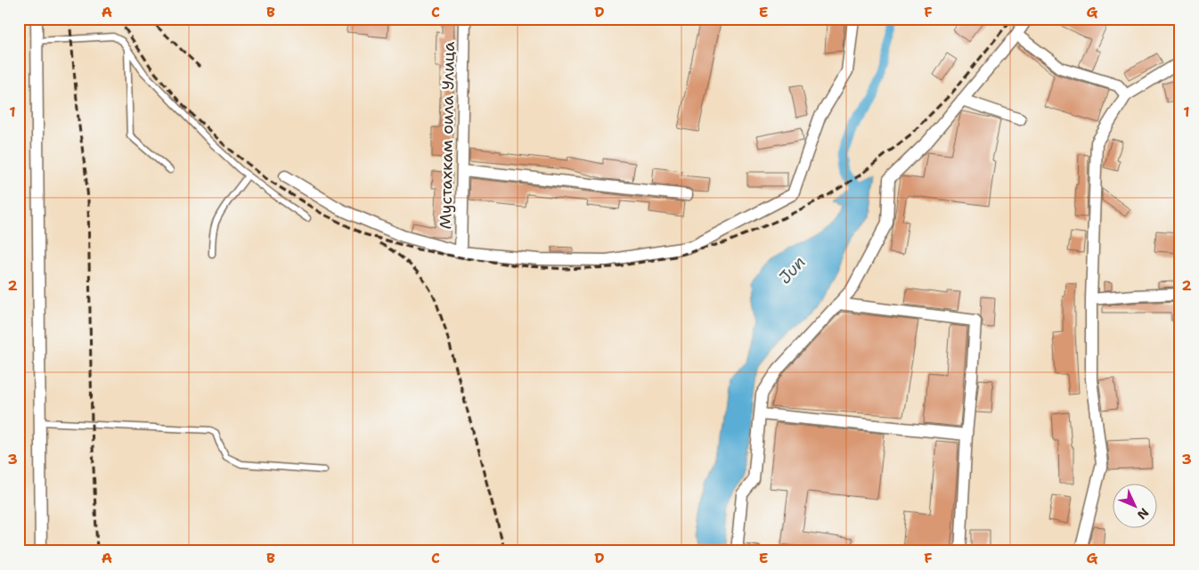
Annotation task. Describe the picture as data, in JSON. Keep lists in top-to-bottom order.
{
  "streets": {
    "street": ["Мустахкам оила Улица"]
  },
  "water": ["Jun"],
  "north": "bottom right",
  "grid": {
    "columns": [
      "A",
      "B",
      "C",
      "D",
      "E",
      "F",
      "G"
    ],
    "rows": ["1", "2", "3"]
  }
}
